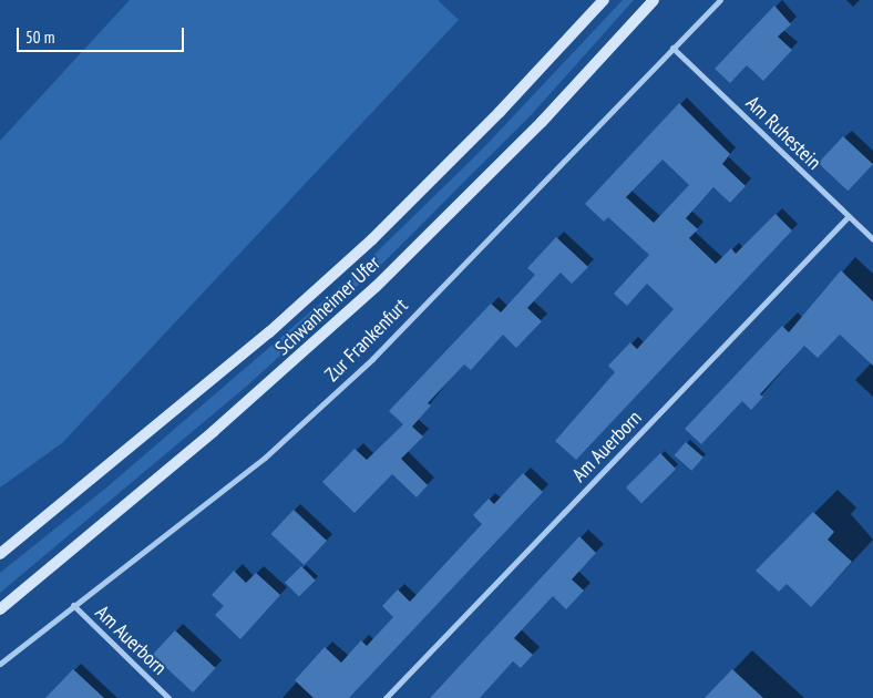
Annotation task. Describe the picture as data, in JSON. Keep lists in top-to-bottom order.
{
  "streets": {
    "main road": ["Schwanheimer Ufer"],
    "street": ["Am Ruhestein", "Zur Frankenfurt", "Am Auerborn"]
  },
  "crossings": [
    ["Am Ruhestein", "Zur Frankenfurt"],
    ["Am Ruhestein", "Am Auerborn"],
    ["Zur Frankenfurt", "Am Auerborn"]
  ],
  "scale_bar": "50 m"
}
